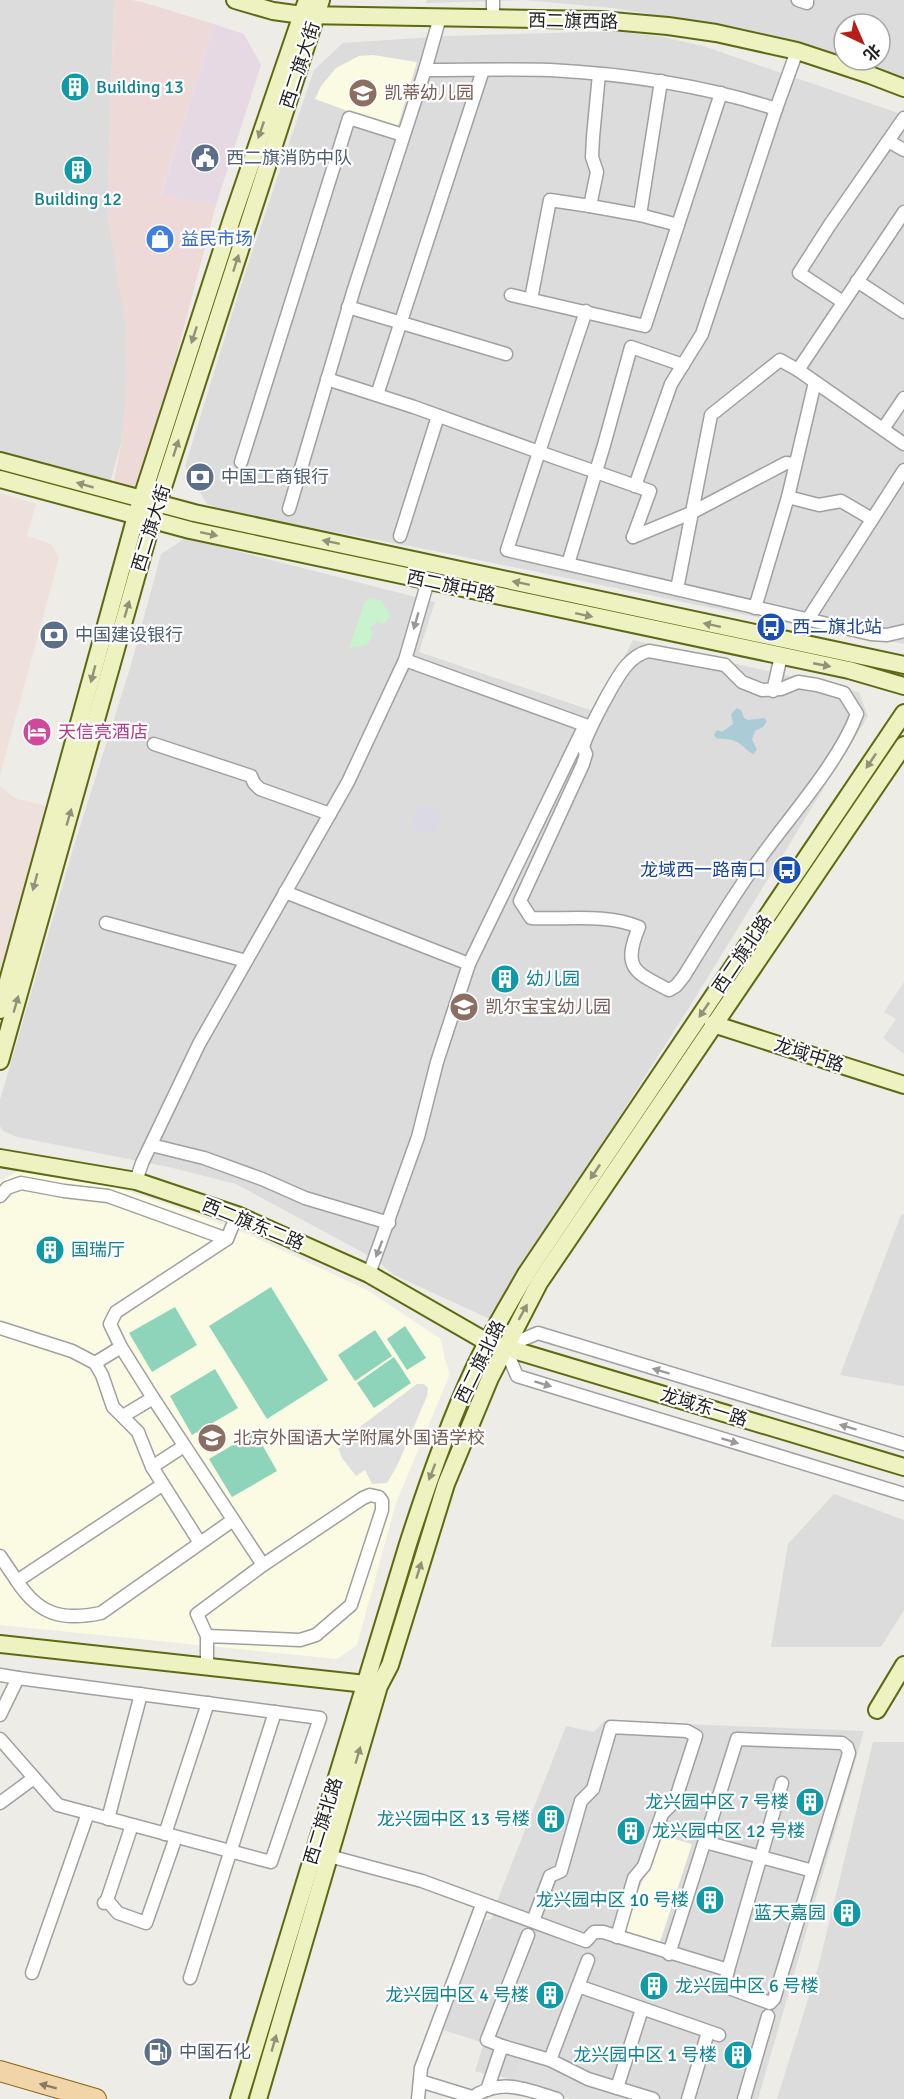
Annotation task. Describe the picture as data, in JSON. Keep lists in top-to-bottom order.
{
  "streets": {
    "main road": [
      "西二旗西路",
      "西二旗大街",
      "西二旗中路",
      "西二旗北路",
      "龙域中路",
      "西二旗东二路",
      "龙域东一路"
    ]
  },
  "crossings": [
    ["西二旗西路", "西二旗大街"],
    ["西二旗大街", "西二旗中路"],
    ["西二旗北路", "龙域中路"],
    ["西二旗北路", "西二旗东二路"],
    ["西二旗北路", "龙域东一路"],
    ["西二旗东二路", "龙域东一路"]
  ],
  "places": {
    "building": [
      "Building 13",
      "Building 12",
      "幼儿园",
      "国瑞厅",
      "龙兴园中区 7 号楼",
      "龙兴园中区 13 号楼",
      "龙兴园中区 12 号楼",
      "龙兴园中区 10 号楼",
      "蓝天嘉园",
      "龙兴园中区 6 号楼",
      "龙兴园中区 4 号楼",
      "龙兴园中区 1 号楼"
    ],
    "school or university": ["凯蒂幼儿园", "凯尔宝宝幼儿园", "北京外国语大学附属外国语学校"],
    "public building": ["西二旗消防中队"],
    "shop": ["益民市场"],
    "bank": ["中国工商银行", "中国建设银行"],
    "bus stop": ["西二旗北站", "龙域西一路南口"],
    "hotel": ["天信亮酒店"],
    "fuel station": ["中国石化"]
  },
  "north": "bottom right"
}
